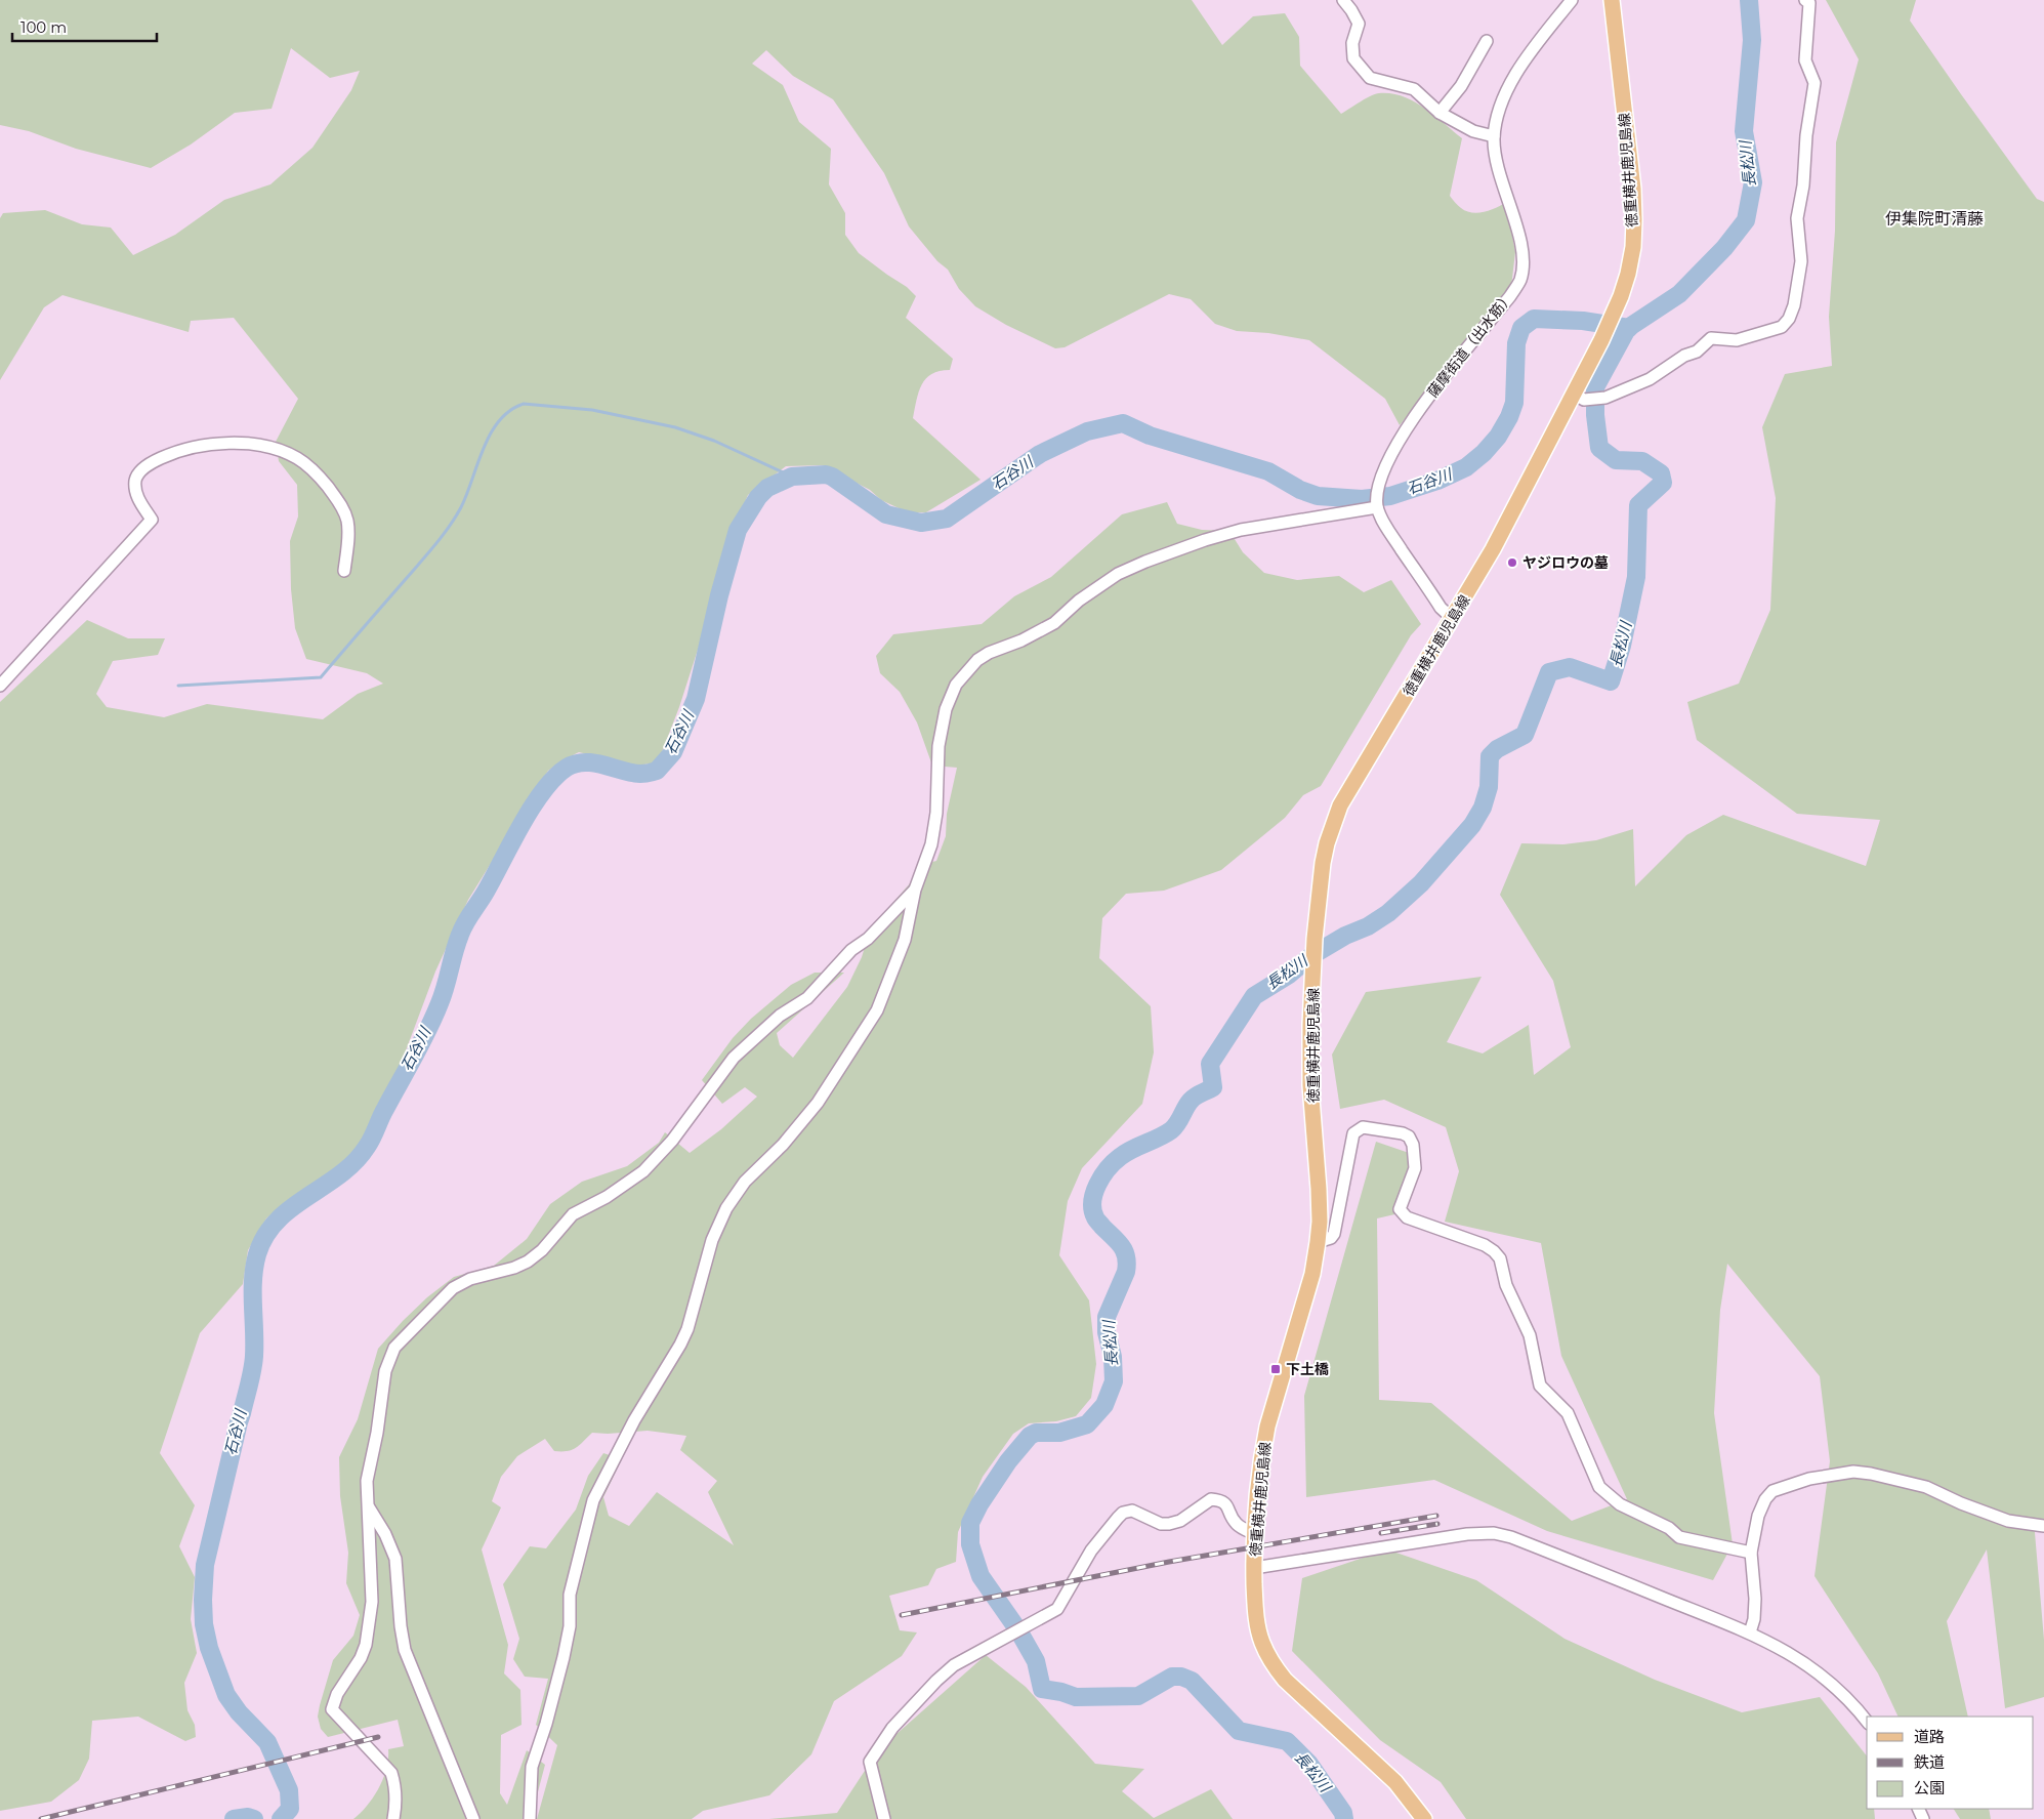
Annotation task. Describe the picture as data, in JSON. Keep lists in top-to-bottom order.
{
  "streets": {
    "main road": ["徳重横井鹿児島線"],
    "street": ["薩摩街道（出水筋）"]
  },
  "crossings": [
    ["徳重横井鹿児島線", "薩摩街道（出水筋）"]
  ],
  "districts": ["伊集院町清藤"],
  "water": ["長松川", "石谷川"],
  "places": {
    "other": ["ヤジロウの墓"],
    "transit": ["下土橋"]
  },
  "legend": ["道路", "鉄道", "公園"],
  "scale_bar": "100 m"
}
